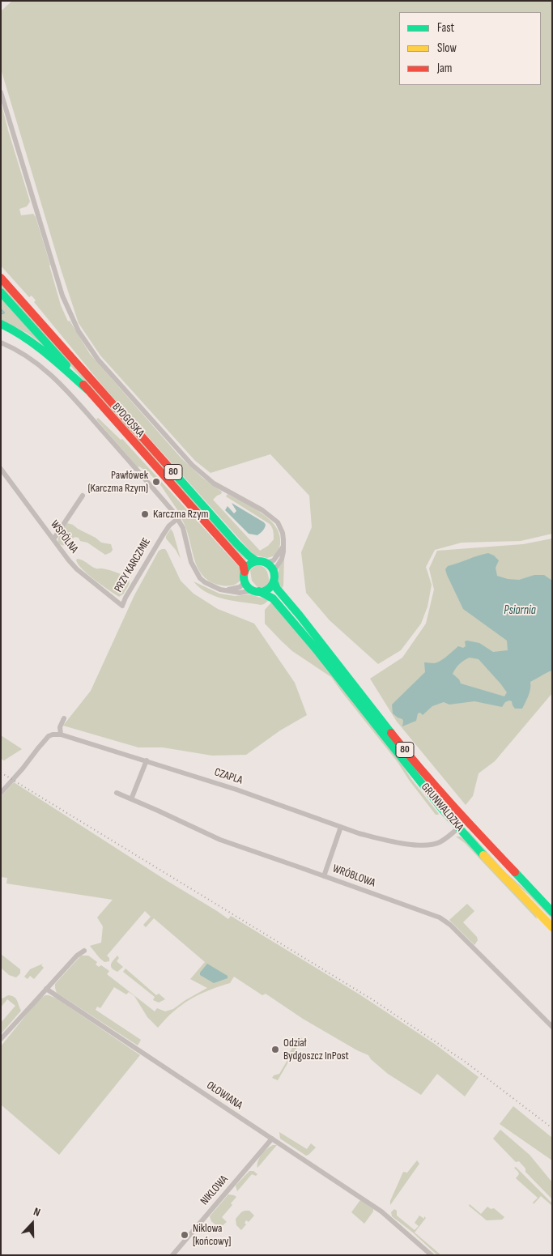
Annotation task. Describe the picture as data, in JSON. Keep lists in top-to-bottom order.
{
  "streets": {
    "main road": ["BYDGOSKA", "80", "GRUNWALDZKA"],
    "street": [
      "WSPÓLNA",
      "PRZY KARCZMIE",
      "CZAPLA",
      "WRÓBLOWA",
      "OŁOWIANA",
      "NIKLOWA"
    ]
  },
  "crossings": [
    ["BYDGOSKA", "80"],
    ["80", "GRUNWALDZKA"],
    ["WSPÓLNA", "PRZY KARCZMIE"],
    ["CZAPLA", "GRUNWALDZKA"],
    ["OŁOWIANA", "NIKLOWA"]
  ],
  "water": ["Psiarnia"],
  "places": [
    "Pawłówek (Karczma Rzym)",
    "Karczma Rzym",
    "Odział Bydgoszcz InPost",
    "Niklowa [końcowy]"
  ],
  "legend": ["Fast", "Slow", "Jam"],
  "north": "top"
}
